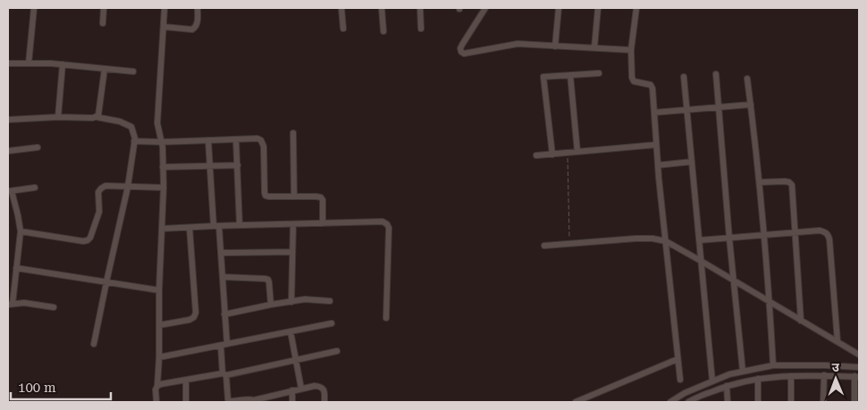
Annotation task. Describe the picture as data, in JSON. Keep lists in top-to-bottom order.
{
  "scale_bar": "100 m",
  "north": "top"
}
